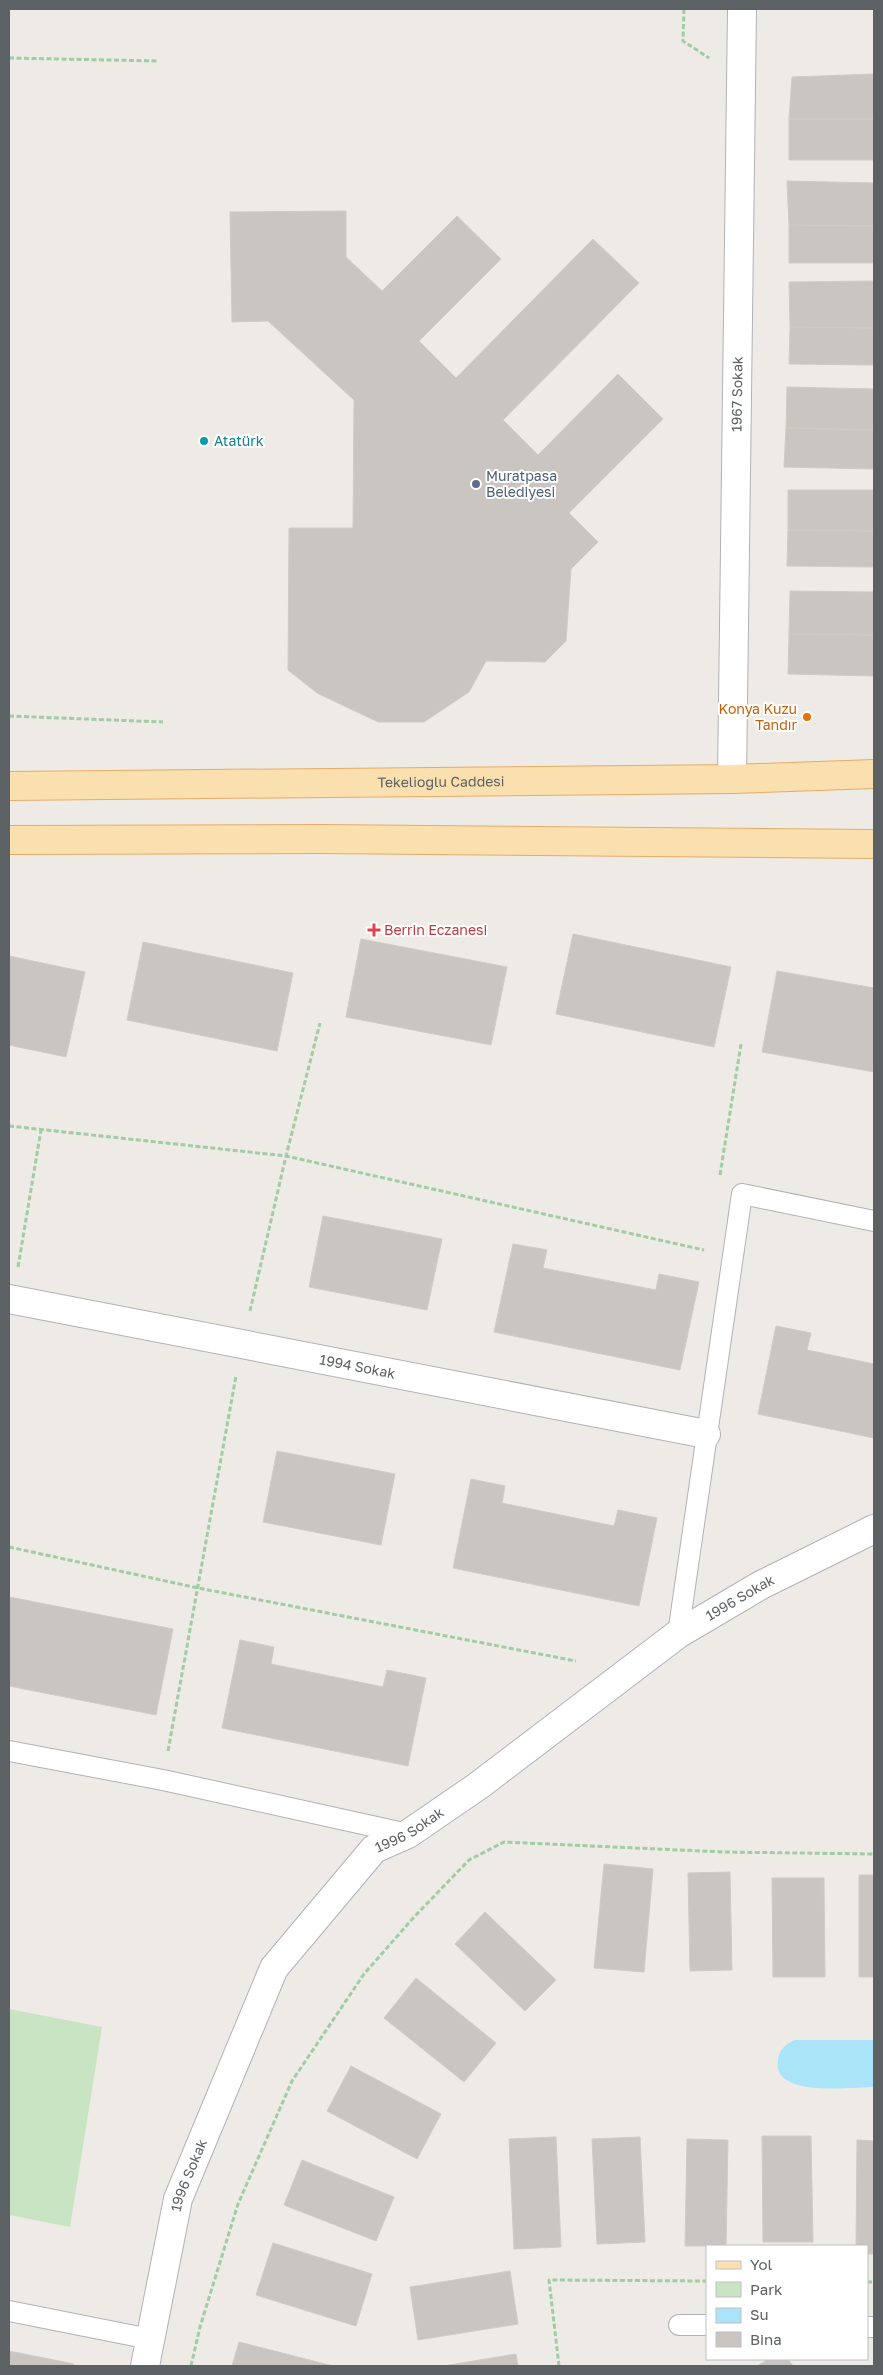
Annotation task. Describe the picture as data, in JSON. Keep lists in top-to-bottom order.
{
  "streets": {
    "main road": ["Tekelioglu Caddesi"],
    "street": ["1967 Sokak", "1994 Sokak", "1996 Sokak"]
  },
  "crossings": [
    ["1967 Sokak", "Tekelioglu Caddesi"]
  ],
  "places": {
    "other": ["Atatürk", "Muratpasa Belediyesi", "Konya Kuzu Tandır"],
    "health": ["Berrin Eczanesi"]
  },
  "legend": [
    "Yol",
    "Park",
    "Su",
    "Bina"
  ]
}
